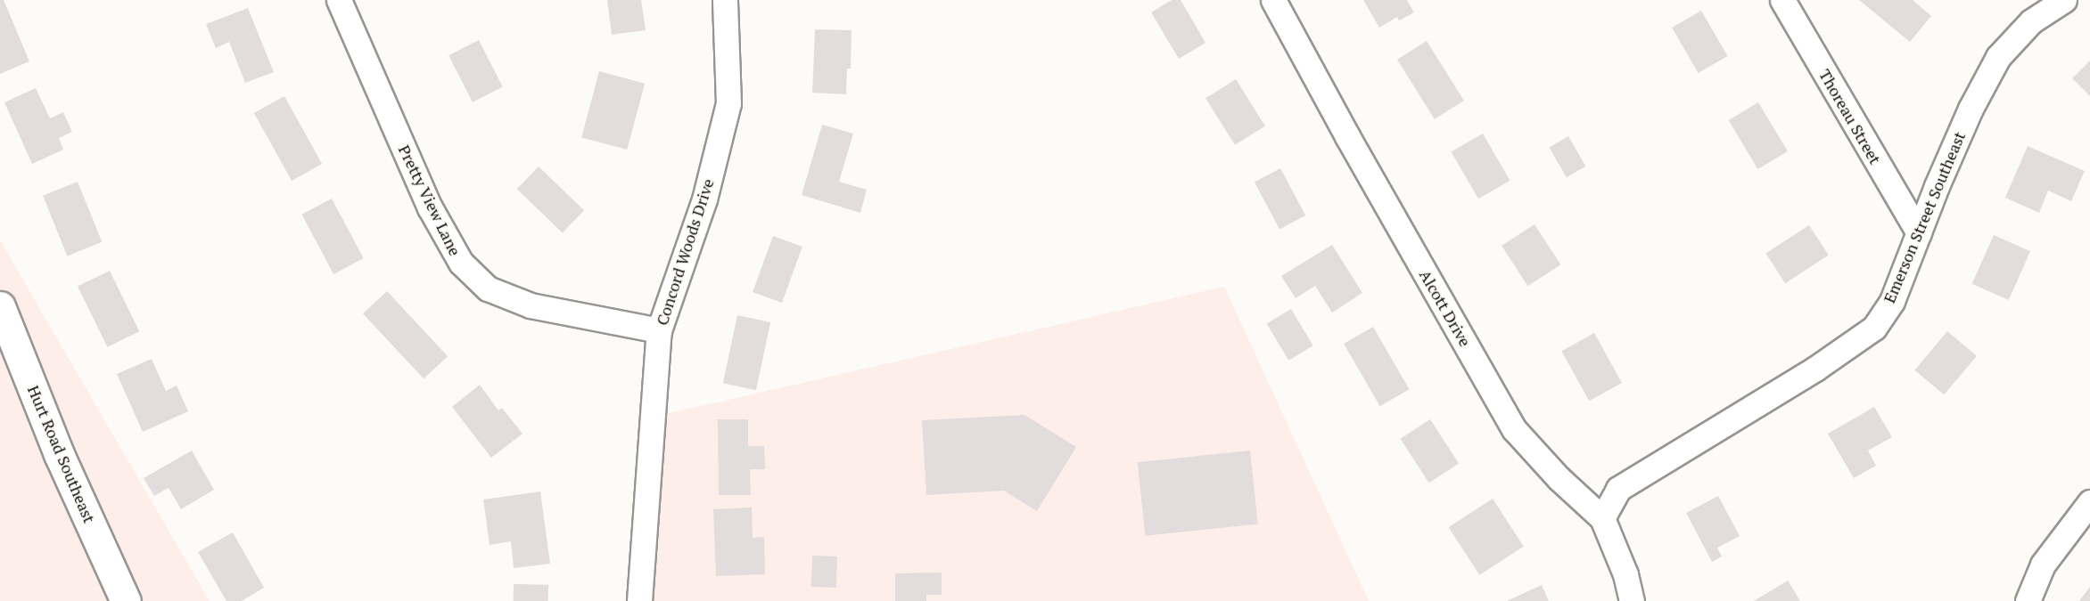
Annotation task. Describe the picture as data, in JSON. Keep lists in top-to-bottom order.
{
  "streets": {
    "street": [
      "Thoreau Street",
      "Pretty View Lane",
      "Emerson Street Southeast",
      "Concord Woods Drive",
      "Alcott Drive",
      "Hurt Road Southeast"
    ]
  },
  "crossings": [
    ["Thoreau Street", "Emerson Street Southeast"],
    ["Pretty View Lane", "Concord Woods Drive"],
    ["Emerson Street Southeast", "Alcott Drive"]
  ]
}
